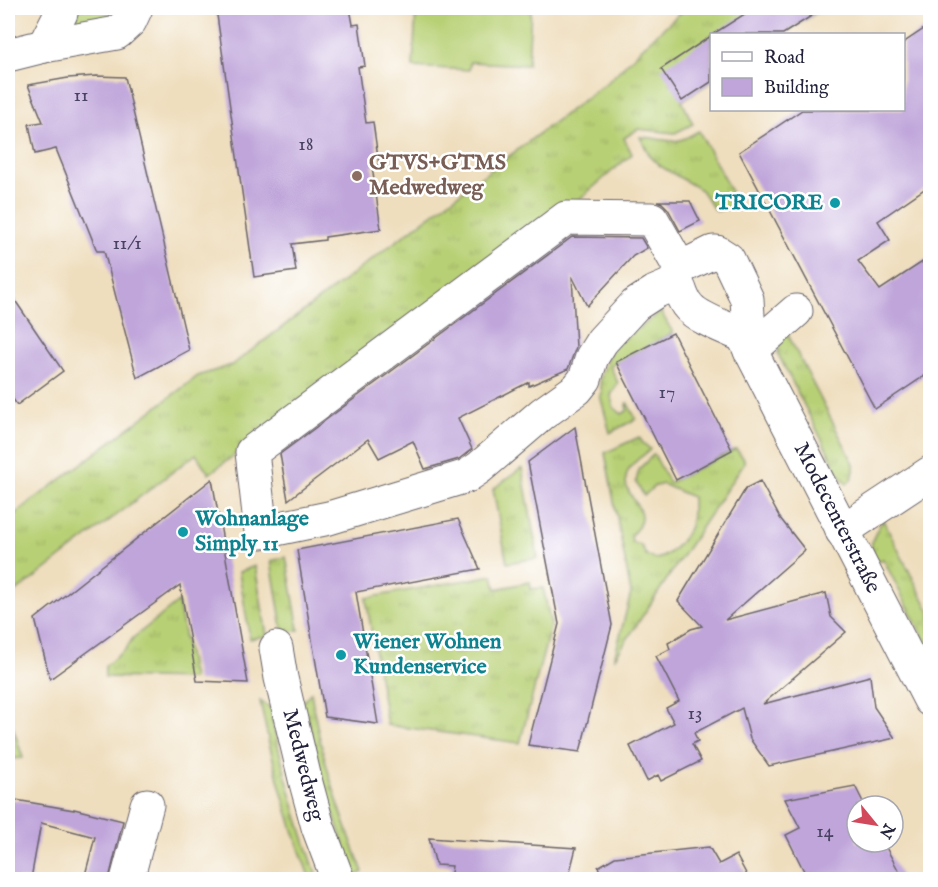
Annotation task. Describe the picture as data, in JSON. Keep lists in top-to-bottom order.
{
  "streets": {
    "street": ["Modecenterstraße", "Medwedweg"]
  },
  "places": [
    "GTVS+GTMS Medwedweg",
    "TRICORE",
    "Wohnanlage Simply 11",
    "Wiener Wohnen Kundenservice"
  ],
  "house_numbers": [
    "11",
    "18",
    "11/1",
    "17",
    "13",
    "14"
  ],
  "legend": ["Road", "Building"],
  "north": "bottom right"
}
